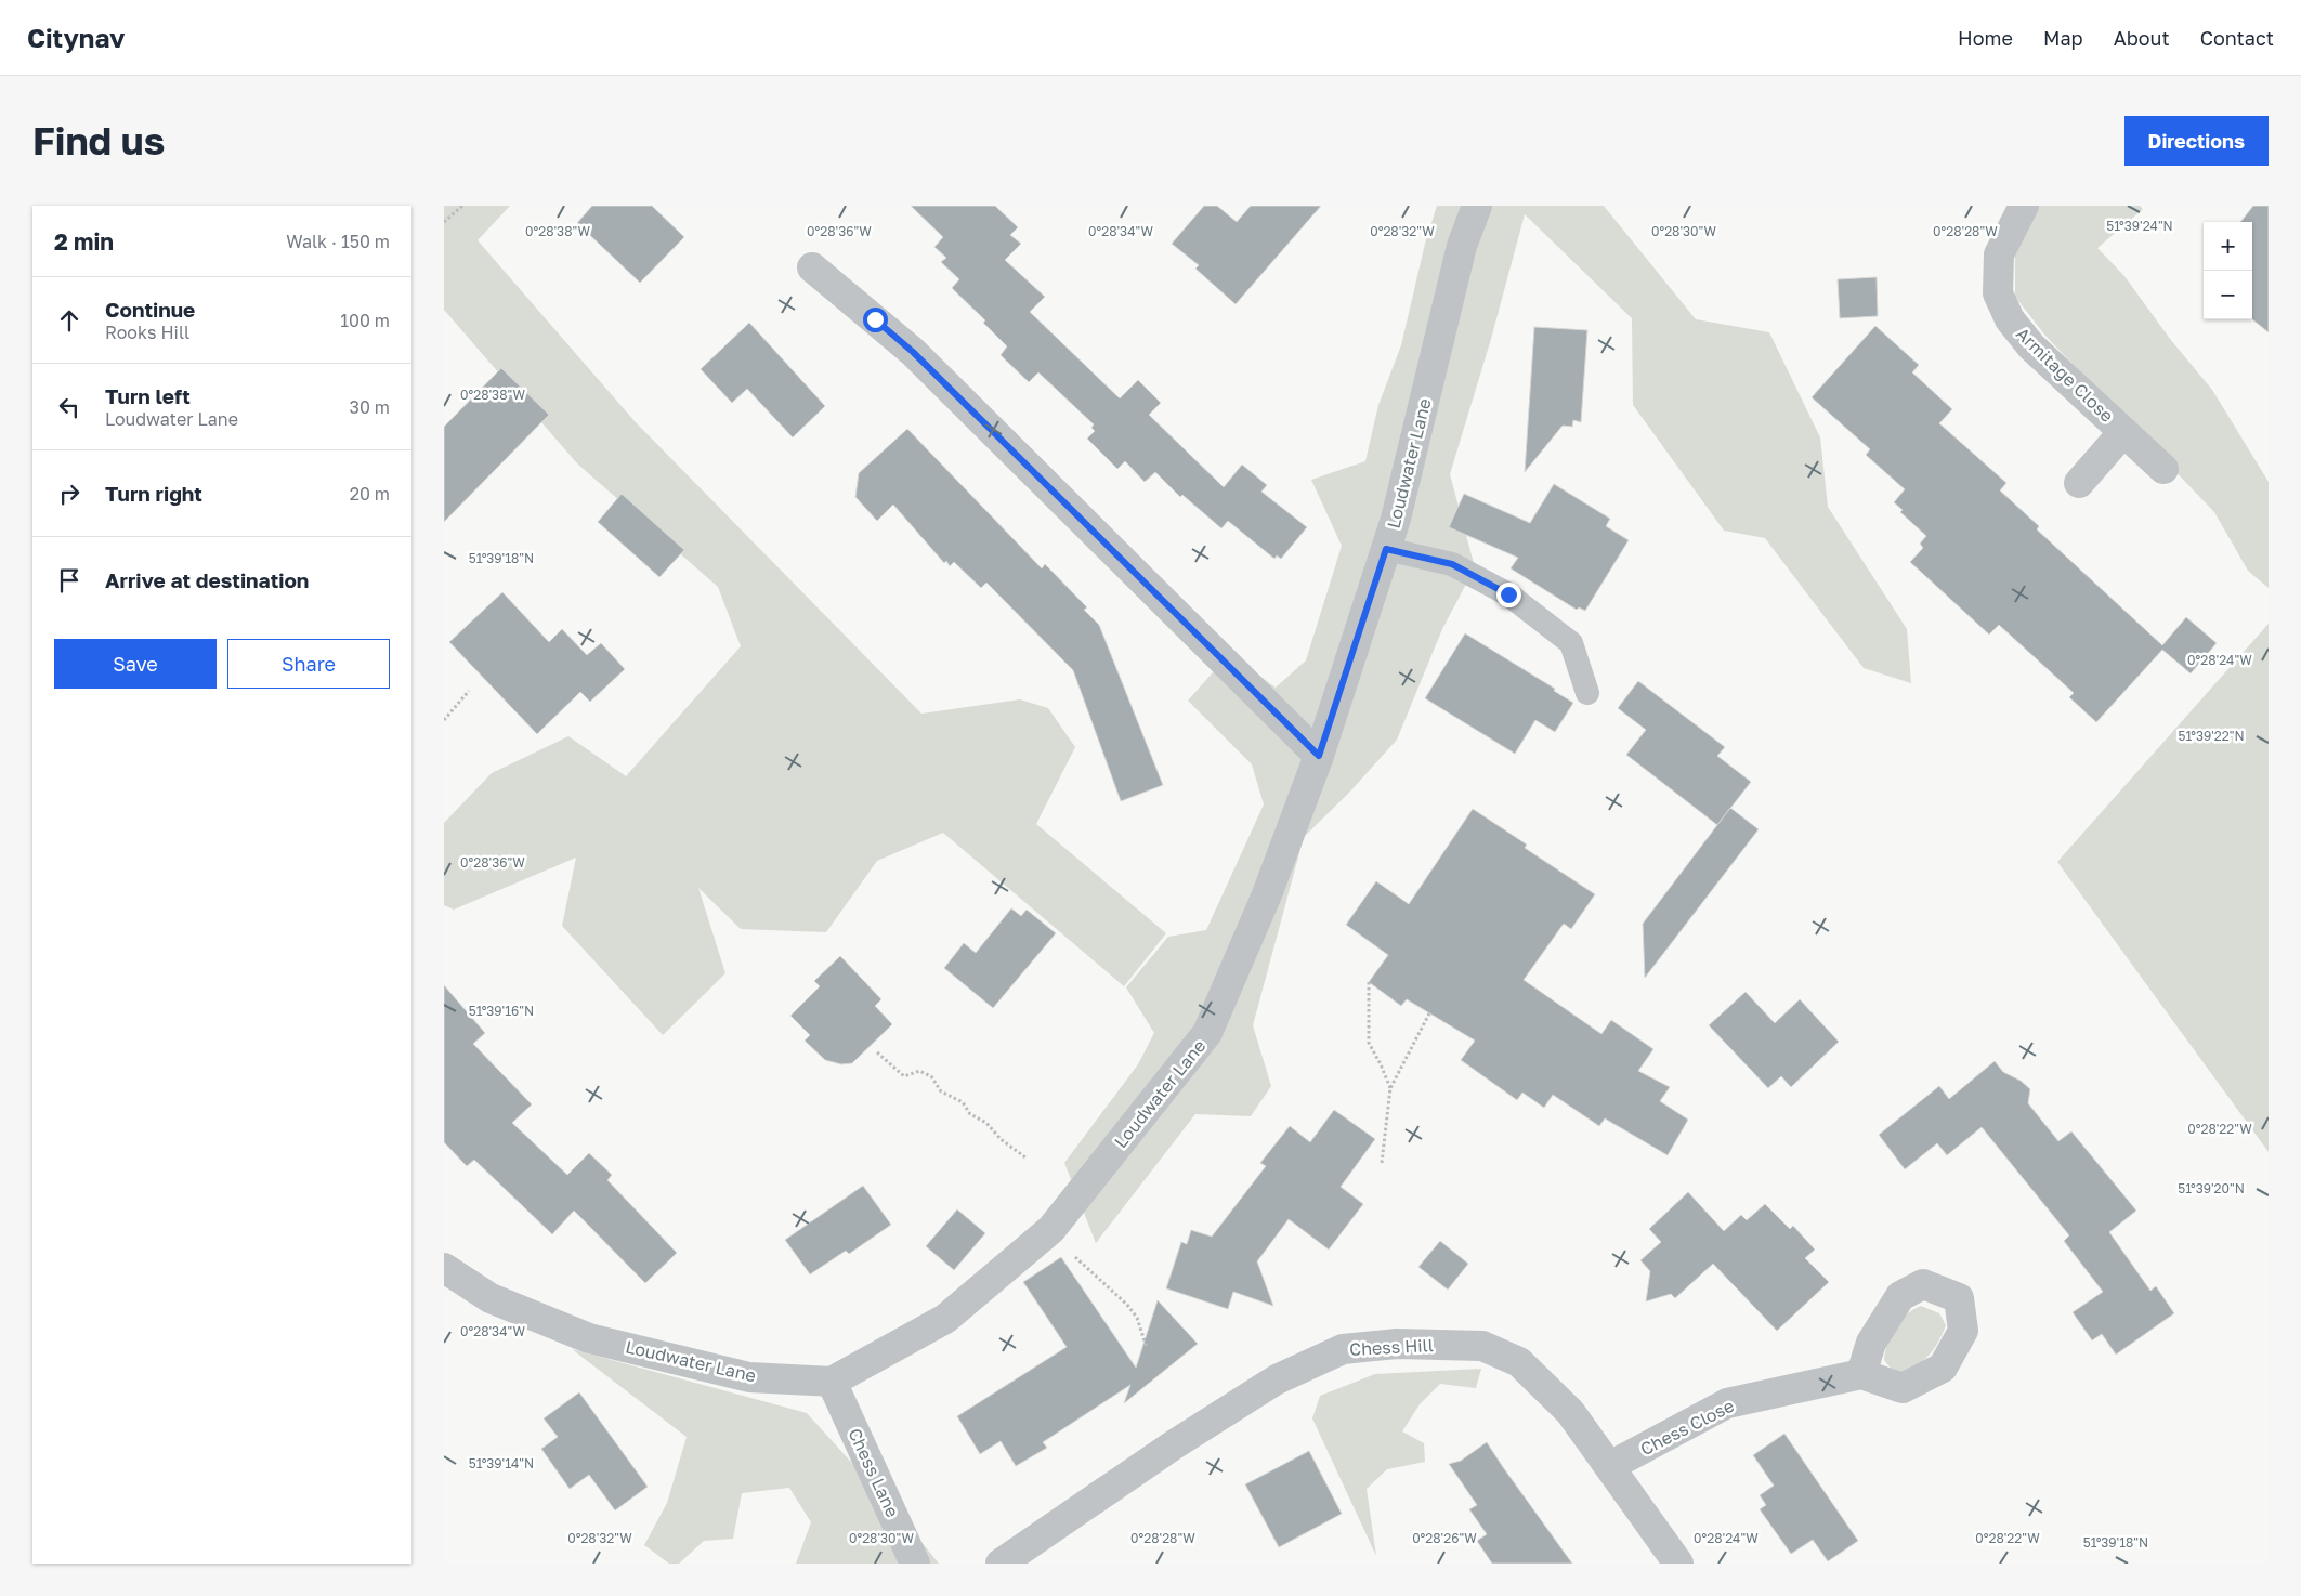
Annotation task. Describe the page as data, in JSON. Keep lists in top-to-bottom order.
{
  "streets": {
    "street": [
      "Armitage Close",
      "Loudwater Lane",
      "Chess Hill",
      "Chess Close",
      "Chess Lane"
    ]
  },
  "crossings": [
    ["Loudwater Lane", "Chess Lane"],
    ["Chess Hill", "Chess Close"]
  ],
  "page": {
    "header": "Citynav",
    "nav": [
      "Home",
      "Map",
      "About",
      "Contact"
    ],
    "buttons": [
      "Directions",
      ["Save", "Share"]
    ],
    "title": "Find us",
    "heading": ["2 min", "Walk · 150 m"],
    "map_buttons": ["+", "−"],
    "list": [
      ["Continue", "Rooks Hill", "100 m"],
      ["Turn left", "Loudwater Lane", "30 m"],
      ["Turn right", "20 m"],
      "Arrive at destination"
    ]
  },
  "coordinates": [
    "51°39'24\"N",
    "0°28'36\"W",
    "0°28'32\"W",
    "0°28'30\"W",
    "0°28'38\"W",
    "0°28'34\"W",
    "0°28'28\"W",
    "51°39'18\"N",
    "0°28'24\"W",
    "51°39'22\"N",
    "51°39'16\"N",
    "0°28'22\"W",
    "51°39'20\"N",
    "51°39'14\"N",
    "0°28'26\"W"
  ]
}
